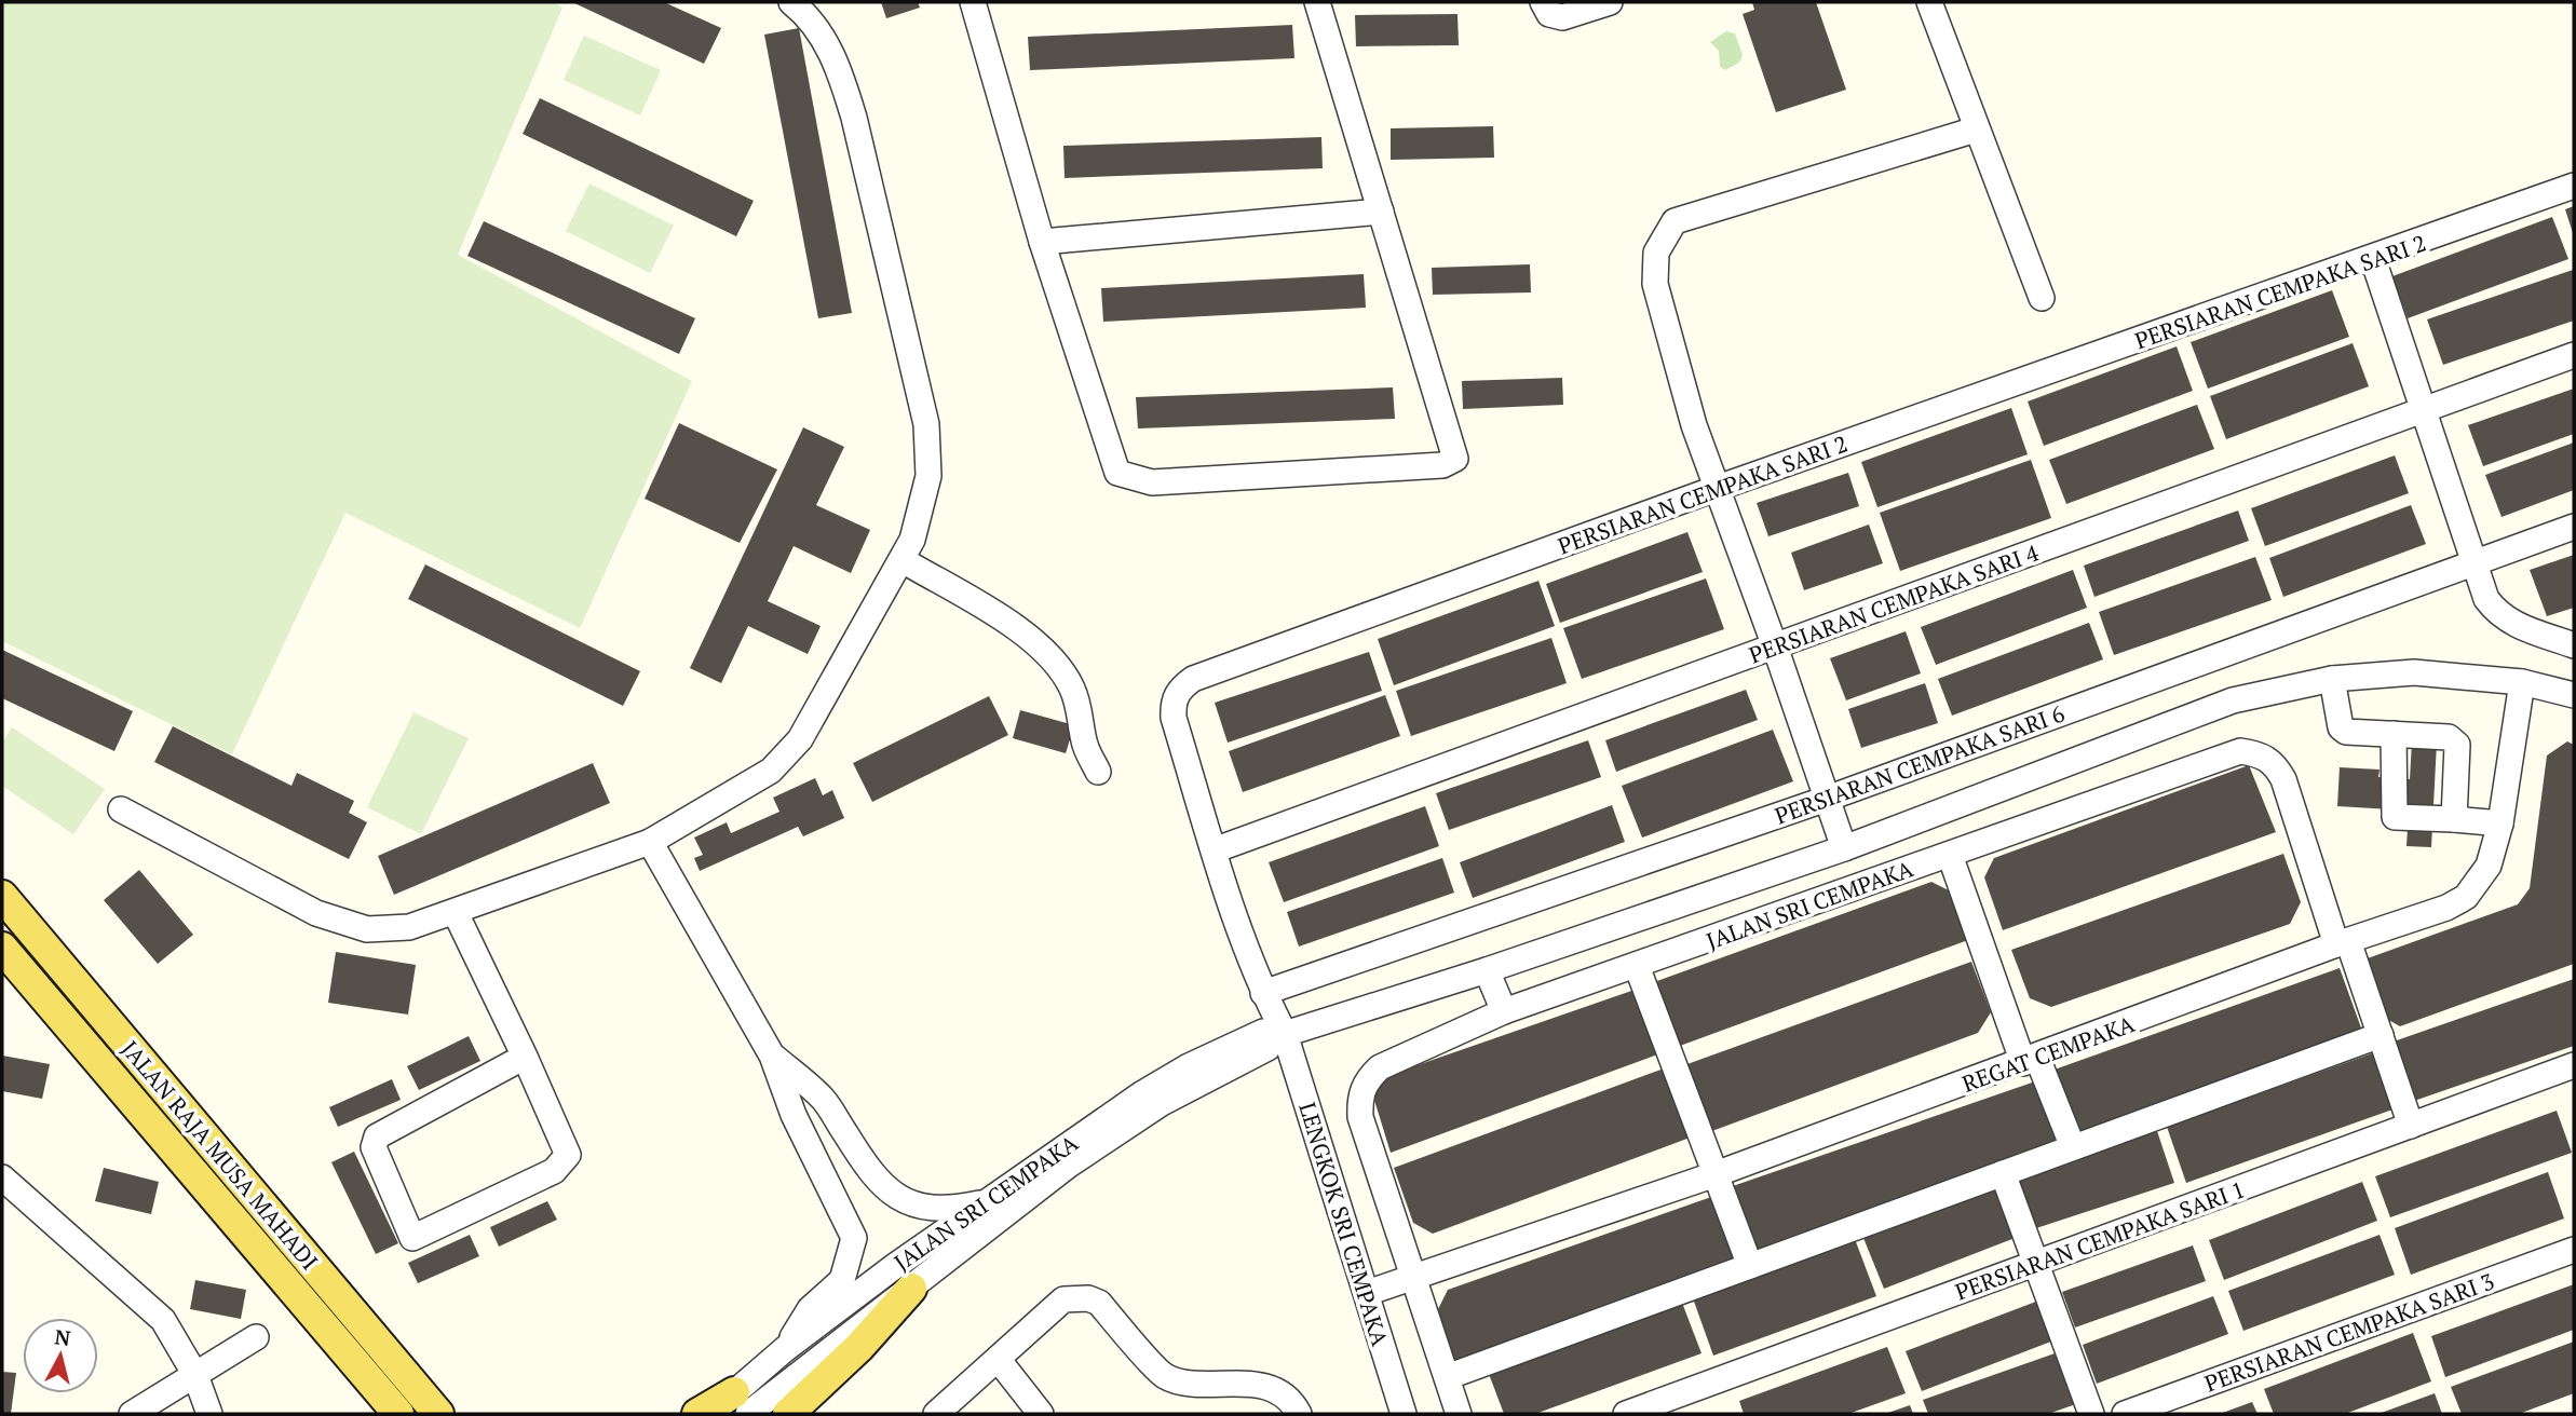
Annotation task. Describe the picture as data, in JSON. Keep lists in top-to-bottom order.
{
  "streets": {
    "main road": ["JALAN RAJA MUSA MAHADI"],
    "street": [
      "PERSIARAN CEMPAKA SARI 2",
      "PERSIARAN CEMPAKA SARI 4",
      "PERSIARAN CEMPAKA SARI 6",
      "JALAN SRI CEMPAKA",
      "REGAT CEMPAKA",
      "LENGKOK SRI CEMPAKA",
      "PERSIARAN CEMPAKA SARI 1",
      "PERSIARAN CEMPAKA SARI 3"
    ]
  },
  "crossings": [
    ["PERSIARAN CEMPAKA SARI 2", "PERSIARAN CEMPAKA SARI 4"],
    ["PERSIARAN CEMPAKA SARI 2", "PERSIARAN CEMPAKA SARI 6"],
    ["PERSIARAN CEMPAKA SARI 2", "JALAN SRI CEMPAKA"],
    ["PERSIARAN CEMPAKA SARI 2", "LENGKOK SRI CEMPAKA"],
    ["JALAN SRI CEMPAKA", "REGAT CEMPAKA"],
    ["JALAN SRI CEMPAKA", "LENGKOK SRI CEMPAKA"],
    ["JALAN SRI CEMPAKA", "PERSIARAN CEMPAKA SARI 1"],
    ["REGAT CEMPAKA", "LENGKOK SRI CEMPAKA"]
  ],
  "north": "top"
}
